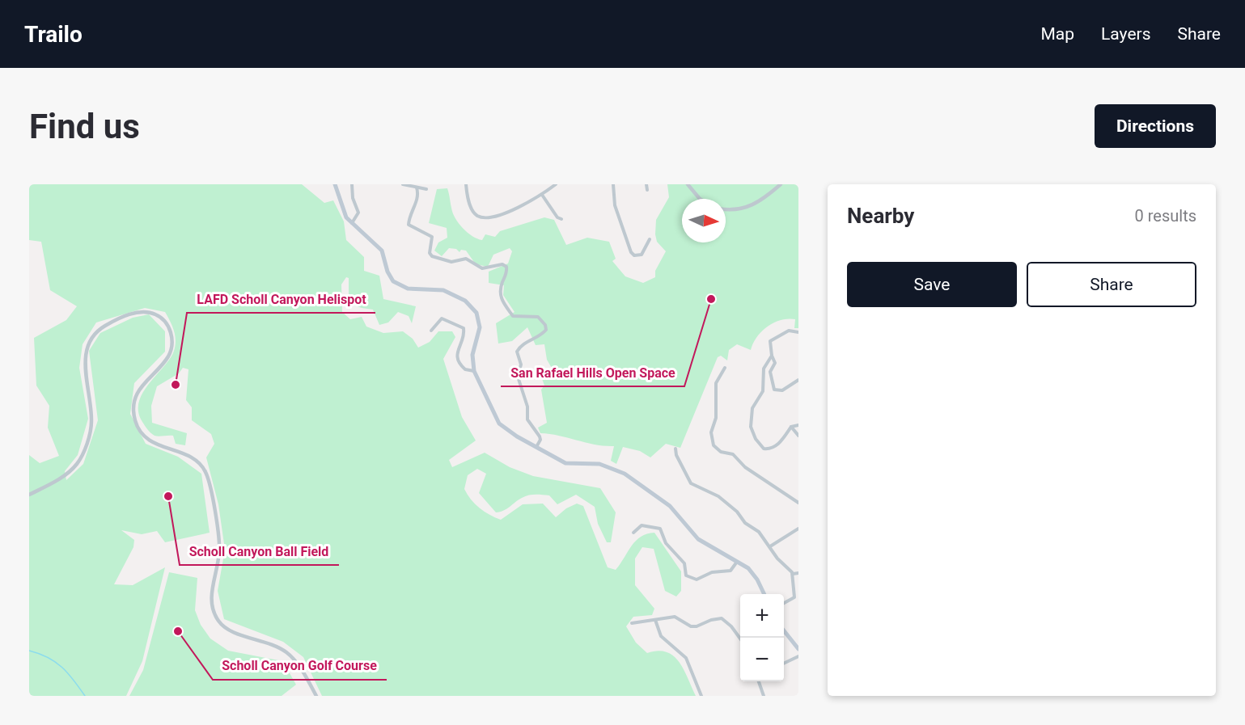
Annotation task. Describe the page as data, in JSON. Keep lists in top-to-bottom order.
{
  "places": [
    "San Rafael Hills Open Space",
    "LAFD Scholl Canyon Helispot",
    "Scholl Canyon Ball Field",
    "Scholl Canyon Golf Course"
  ],
  "north": "right",
  "page": {
    "header": "Trailo",
    "nav": ["Map", "Layers", "Share"],
    "buttons": [
      "Directions",
      ["Save", "Share"]
    ],
    "title": "Find us",
    "heading": ["Nearby", "0 results"],
    "map_buttons": ["+", "−"]
  }
}
